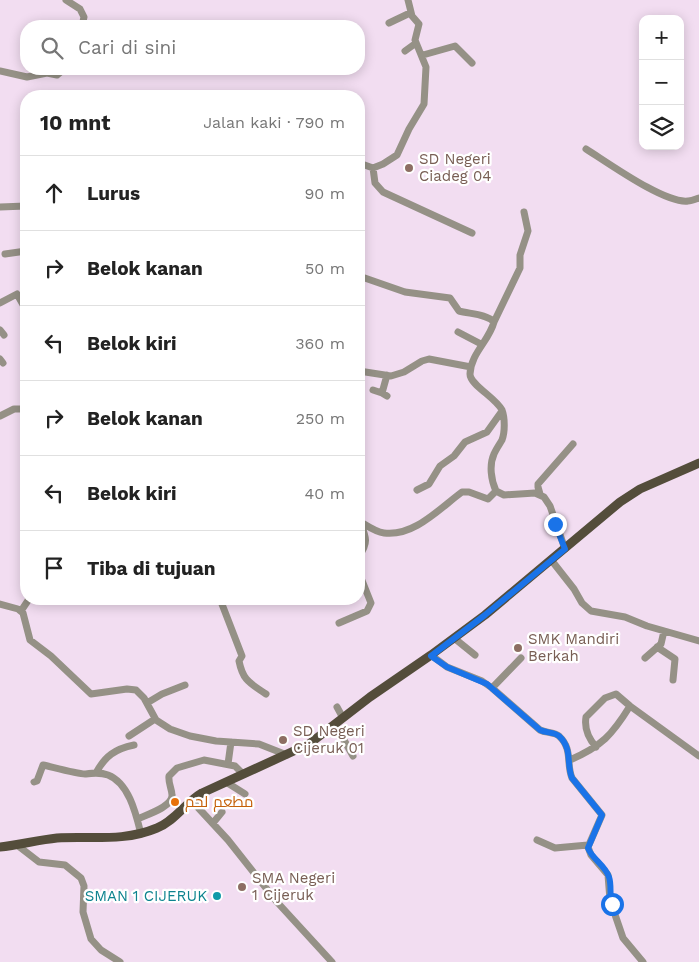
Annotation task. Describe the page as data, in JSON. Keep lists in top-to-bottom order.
{
  "places": [
    "SD Negeri Ciadeg 04",
    "SMK Mandiri Berkah",
    "SD Negeri Cijeruk 01",
    "مطعم لحم",
    "SMA Negeri 1 Cijeruk",
    "SMAN 1 CIJERUK"
  ],
  "page": {
    "map_buttons": ["+", "−"],
    "search": "Cari di sini",
    "heading": ["10 mnt", "Jalan kaki · 790 m"],
    "list": [
      ["Lurus", "90 m"],
      ["Belok kanan", "50 m"],
      ["Belok kiri", "360 m"],
      ["Belok kanan", "250 m"],
      ["Belok kiri", "40 m"],
      "Tiba di tujuan"
    ]
  }
}
